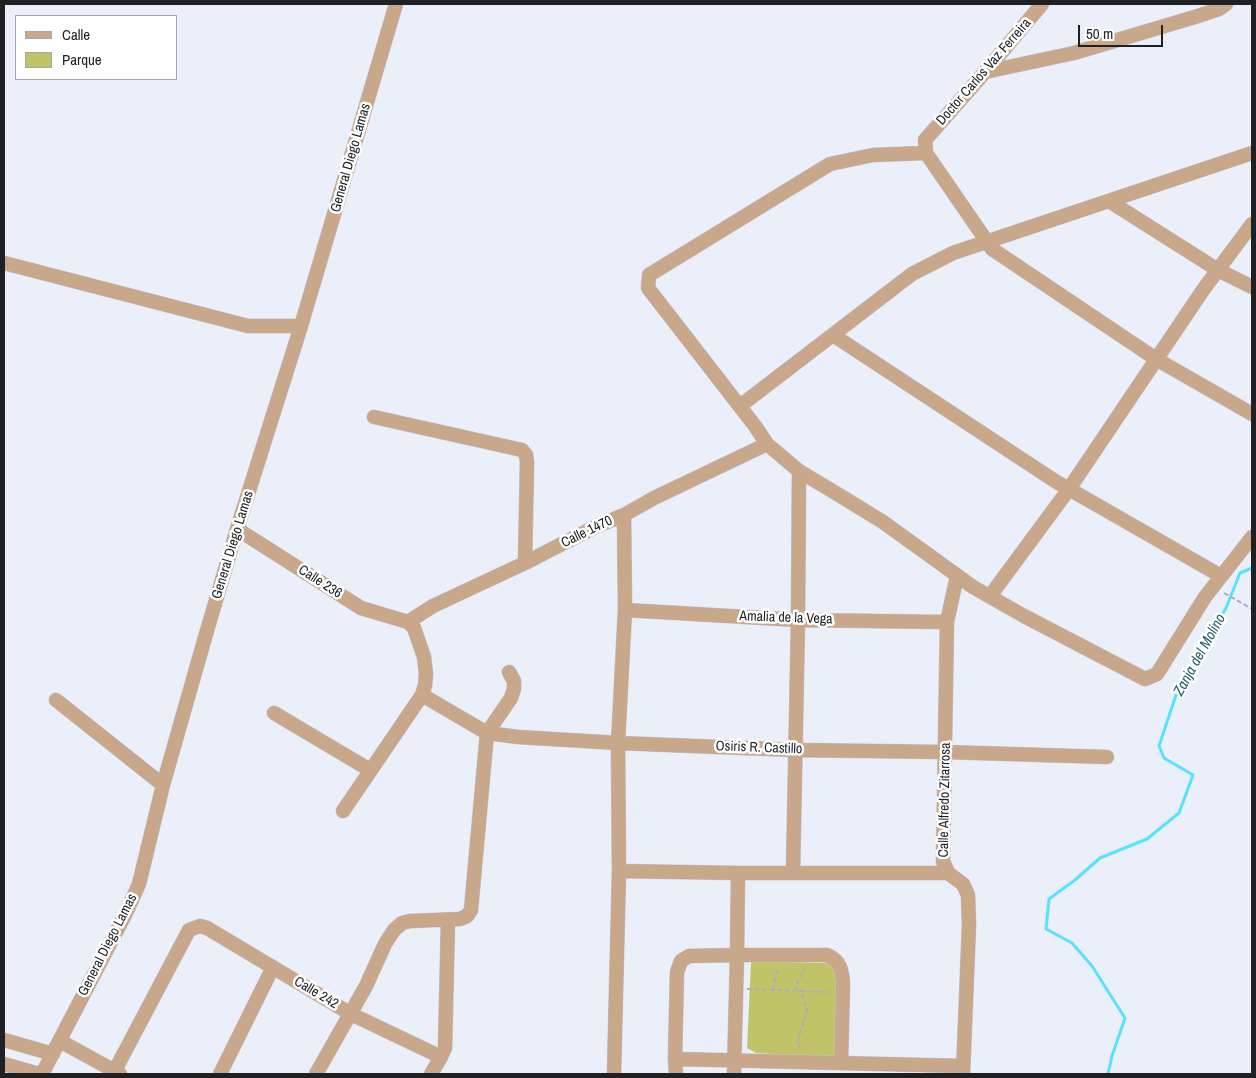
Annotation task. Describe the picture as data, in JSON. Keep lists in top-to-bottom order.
{
  "streets": {
    "street": [
      "Doctor Carlos Vaz Ferreira",
      "General Diego Lamas",
      "Calle 1470",
      "Calle 236",
      "Amalia de la Vega",
      "Osiris R. Castillo",
      "Calle Alfredo Zitarrosa",
      "Calle 242"
    ]
  },
  "crossings": [
    ["General Diego Lamas", "Calle 236"],
    ["Calle 1470", "Calle 236"],
    ["Amalia de la Vega", "Calle Alfredo Zitarrosa"],
    ["Osiris R. Castillo", "Calle Alfredo Zitarrosa"]
  ],
  "water": ["Zanja del Molino"],
  "legend": ["Calle", "Parque"],
  "scale_bar": "50 m"
}
